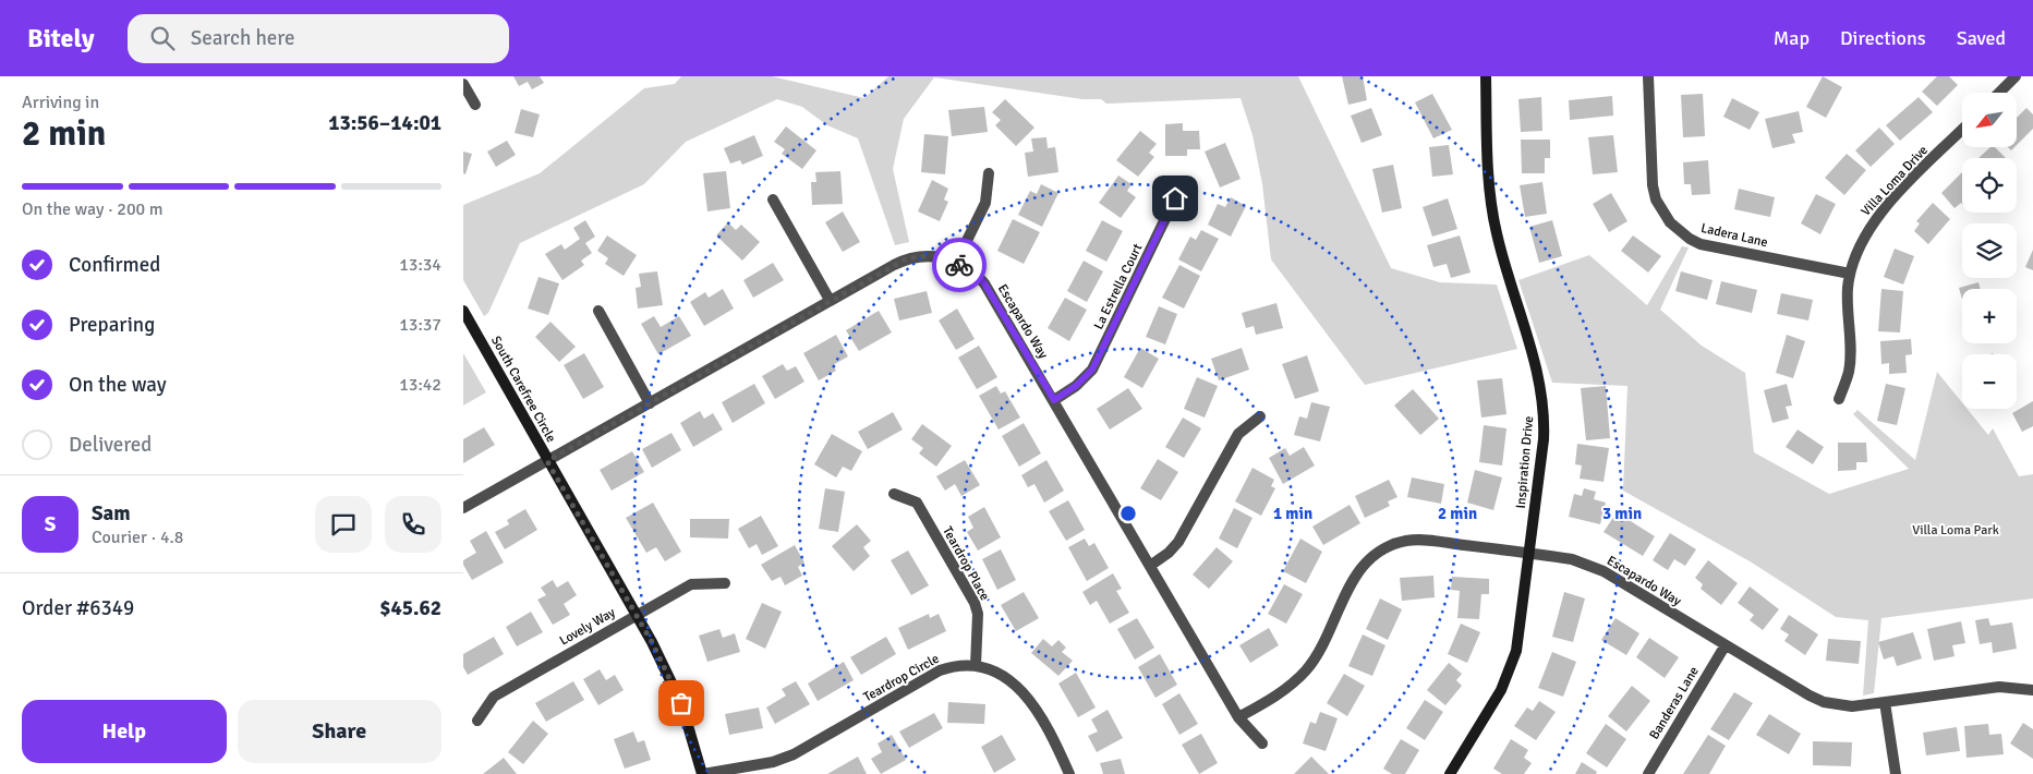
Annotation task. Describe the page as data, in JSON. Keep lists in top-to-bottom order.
{
  "streets": {
    "street": [
      "Villa Loma Drive",
      "Ladera Lane",
      "La Estrella Court",
      "Escapardo Way",
      "South Carefree Circle",
      "Inspiration Drive",
      "Teardrop Place",
      "Lovely Way",
      "Teardrop Circle",
      "Banderas Lane"
    ]
  },
  "crossings": [
    ["Villa Loma Drive", "Ladera Lane"],
    ["La Estrella Court", "Escapardo Way"],
    ["Escapardo Way", "South Carefree Circle"],
    ["Escapardo Way", "Inspiration Drive"],
    ["Escapardo Way", "Banderas Lane"],
    ["South Carefree Circle", "Lovely Way"],
    ["South Carefree Circle", "Teardrop Circle"],
    ["Teardrop Place", "Teardrop Circle"]
  ],
  "parks": ["Villa Loma Park"],
  "north": "bottom left",
  "page": {
    "header": "Bitely",
    "search": "Search here",
    "nav": ["Map", "Directions", "Saved"],
    "heading": ["2 min", "Arriving in", "13:56–14:01"],
    "panel": [
      "Sam",
      "Courier · 4.8",
      "Order #6349",
      "$45.62"
    ],
    "map_buttons": ["+", "−"],
    "bar": "On the way · 200 m",
    "list": [
      ["Confirmed", "13:34"],
      ["Preparing", "13:37"],
      ["On the way", "13:42"],
      "Delivered"
    ],
    "round": "S",
    "buttons": ["Help", "Share"]
  },
  "rings": ["1 min", "2 min", "3 min"]
}
